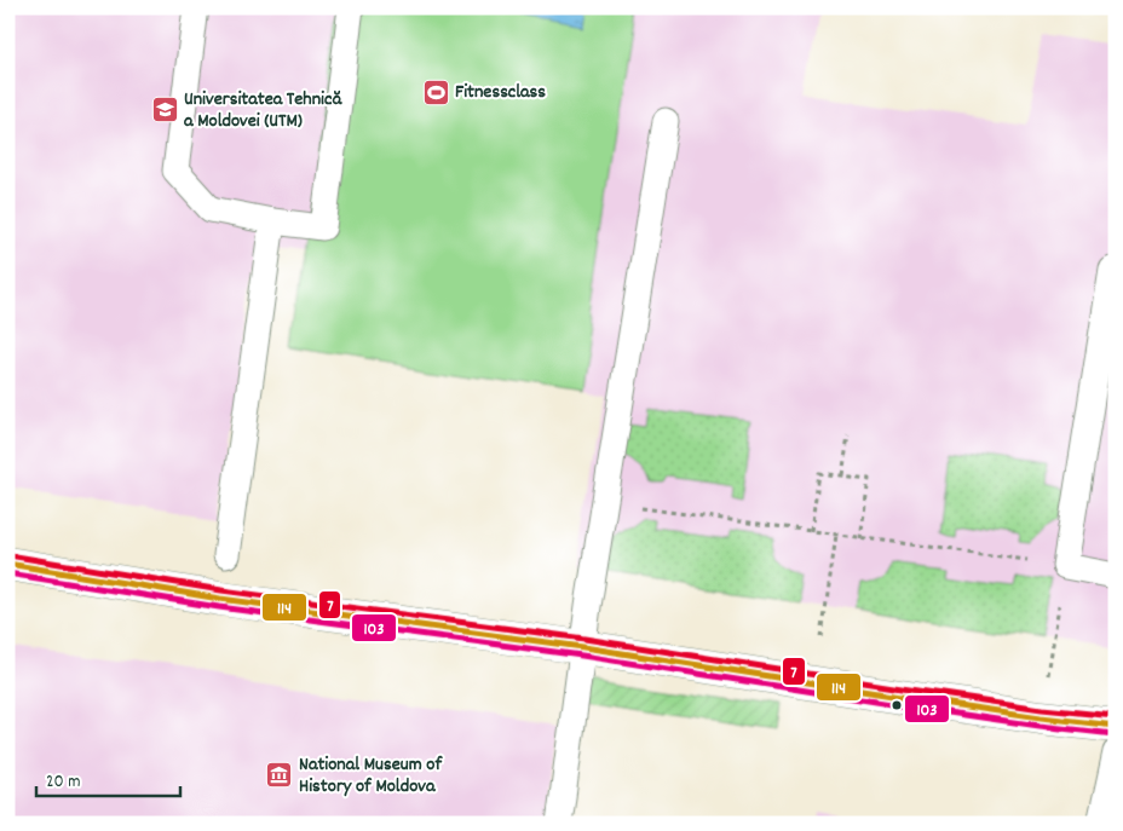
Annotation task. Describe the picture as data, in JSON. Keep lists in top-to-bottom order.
{
  "places": {
    "sports": ["Fitnessclass"],
    "school or university": ["Universitatea Tehnică a Moldovei (UTM)"],
    "museum": ["National Museum of History of Moldova"]
  },
  "lines": ["transit line 7", "transit line 114", "transit line 103"],
  "scale_bar": "20 m"
}
